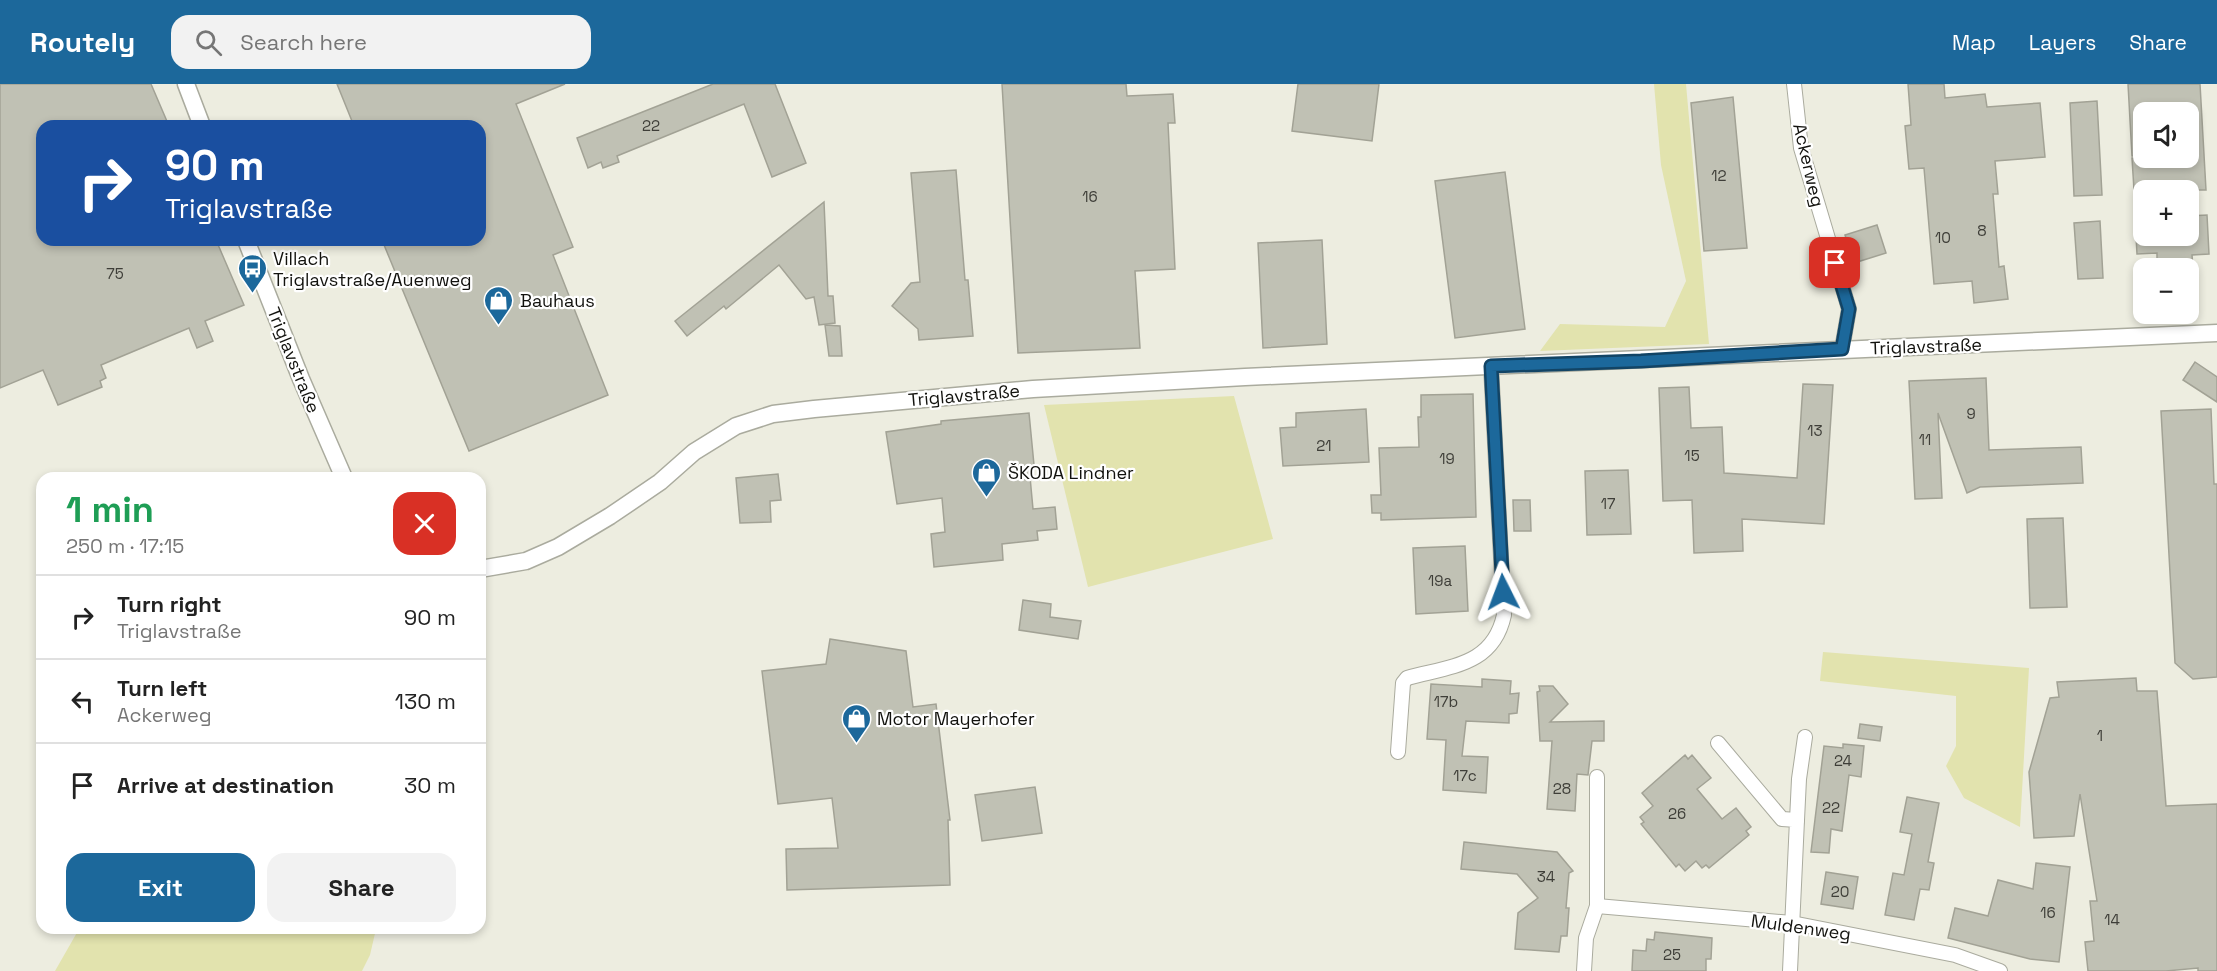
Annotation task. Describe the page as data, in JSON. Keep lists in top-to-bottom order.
{
  "streets": {
    "street": ["Ackerweg", "Triglavstraße", "Muldenweg"]
  },
  "crossings": [
    ["Ackerweg", "Triglavstraße"]
  ],
  "places": {
    "bus stop": ["Villach Triglavstraße/Auenweg"],
    "shop": ["Bauhaus", "ŠKODA Lindner", "Motor Mayerhofer"]
  },
  "house_numbers": [
    "22",
    "12",
    "16",
    "8",
    "10",
    "75",
    "9",
    "13",
    "11",
    "21",
    "15",
    "19",
    "17",
    "19a",
    "17b",
    "1",
    "24",
    "17c",
    "28",
    "22",
    "26",
    "34",
    "20",
    "16",
    "14",
    "25"
  ],
  "page": {
    "header": "Routely",
    "search": "Search here",
    "nav": ["Map", "Layers", "Share"],
    "map_buttons": ["+", "−"],
    "turn": ["90 m", "Triglavstraße"],
    "heading": ["1 min", "250 m · 17:15"],
    "list": [
      {
        "name": "Turn right",
        "note": "Triglavstraße",
        "value": "90 m"
      },
      {
        "name": "Turn left",
        "note": "Ackerweg",
        "value": "130 m"
      },
      {
        "name": "Arrive at destination",
        "value": "30 m"
      }
    ],
    "buttons": ["Exit", "Share"]
  }
}
